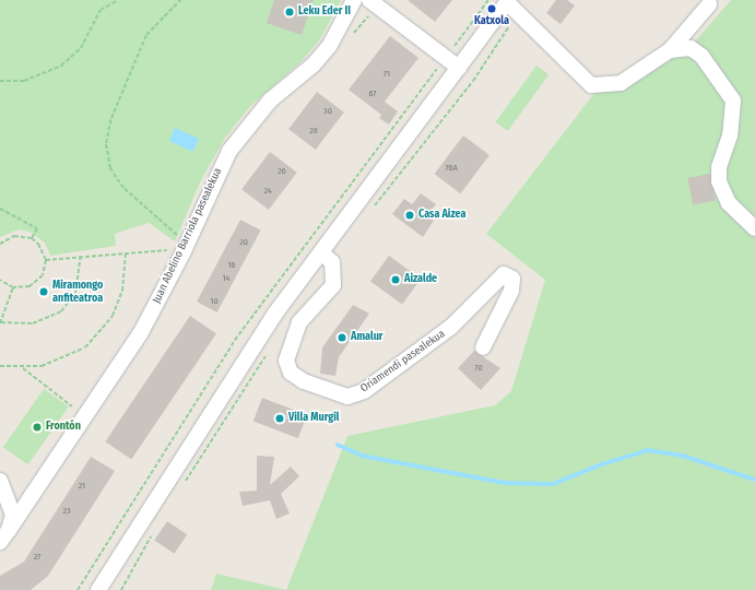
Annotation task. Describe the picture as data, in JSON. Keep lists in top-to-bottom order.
{
  "streets": {
    "street": ["Juan Abelino Barriola pasealekua", "Oriamendi pasealekua"]
  },
  "places": [
    "Katxola",
    "Leku Eder II",
    "Casa Aizea",
    "Aizalde",
    "Miramongo anfiteatroa",
    "Amalur",
    "Villa Murgil",
    "Frontón"
  ],
  "house_numbers": [
    "71",
    "67",
    "30",
    "28",
    "76A",
    "26",
    "24",
    "20",
    "16",
    "14",
    "10",
    "70",
    "21",
    "23",
    "27"
  ]
}
